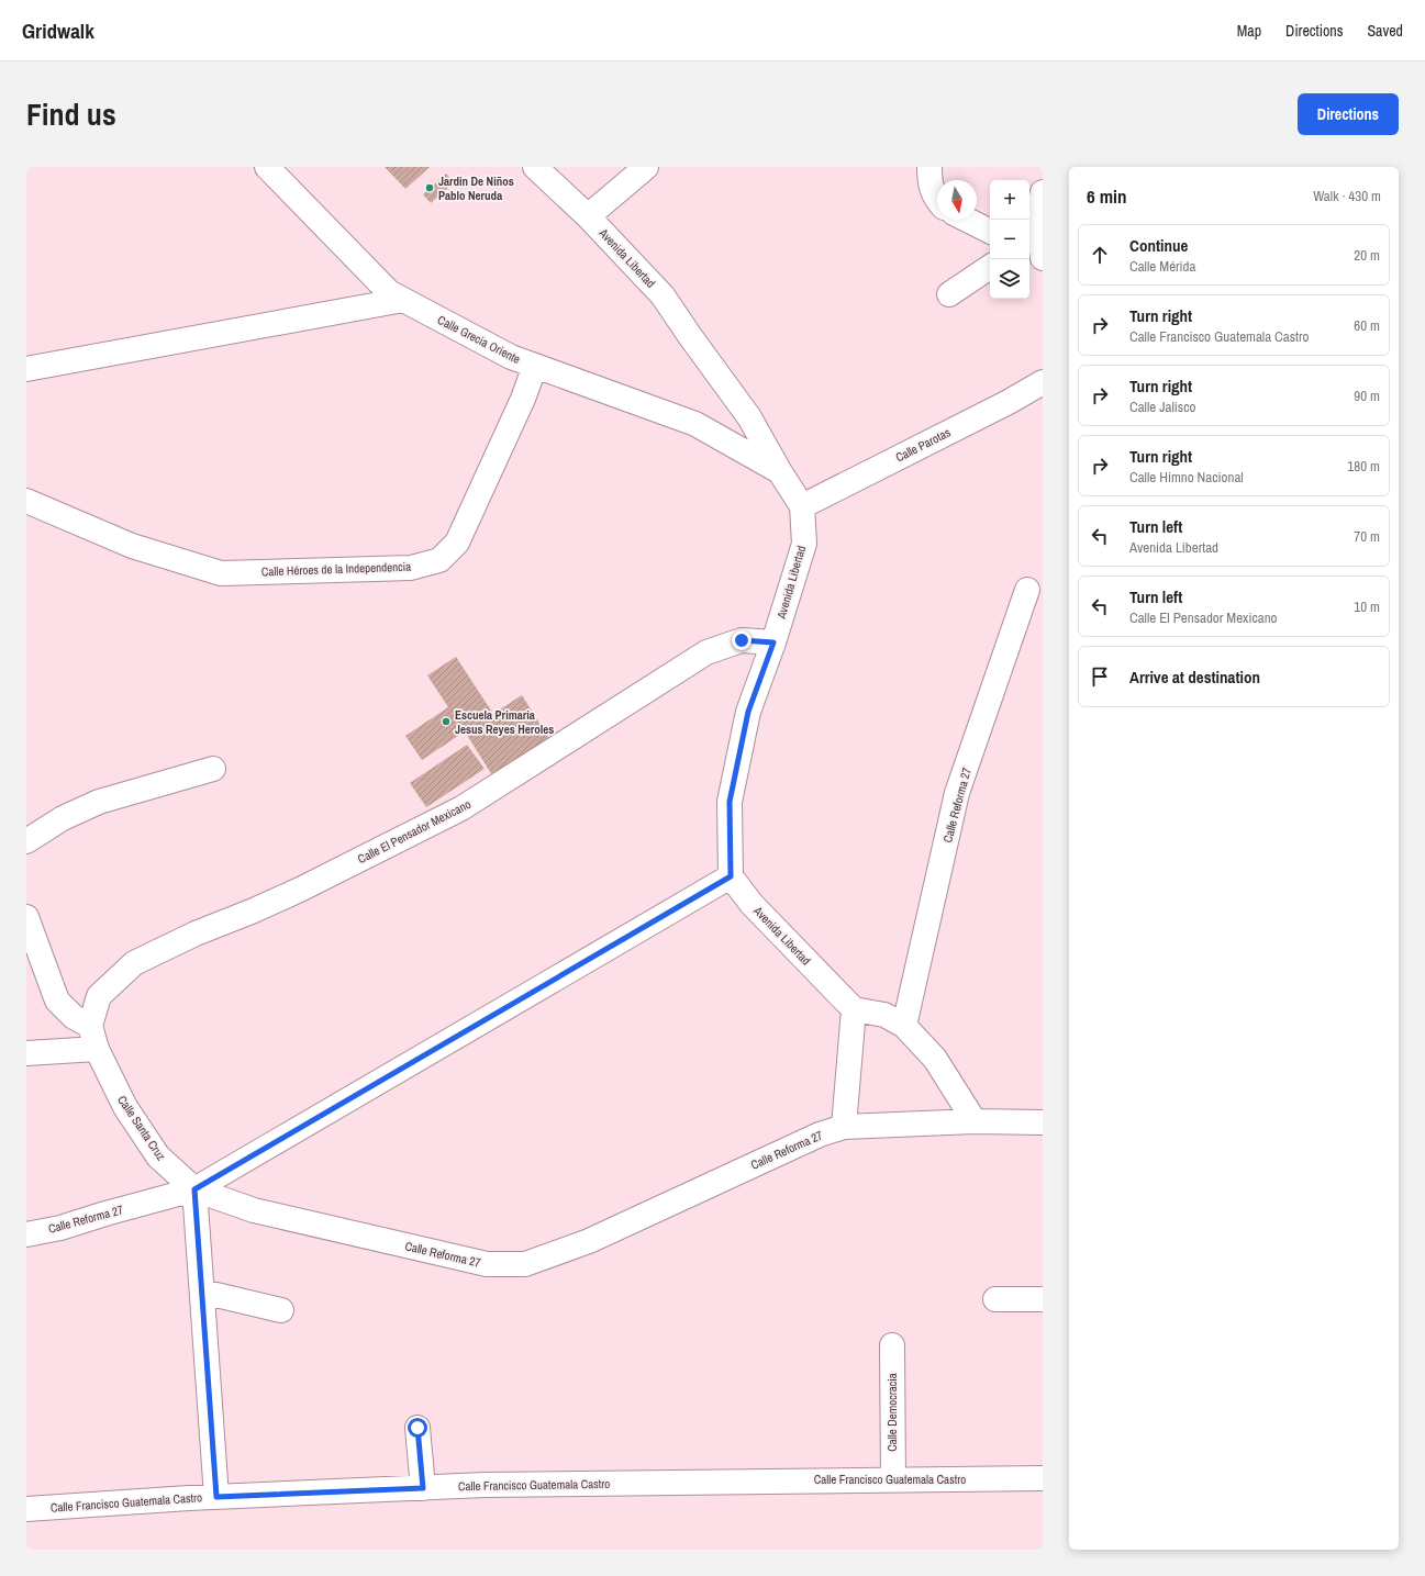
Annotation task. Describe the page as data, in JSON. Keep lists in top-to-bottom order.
{
  "streets": {
    "street": [
      "Avenida Libertad",
      "Calle Grecia Oriente",
      "Calle Parotas",
      "Calle Héroes de la Independencia",
      "Calle Reforma 27",
      "Calle El Pensador Mexicano",
      "Calle Santa Cruz",
      "Calle Democracia",
      "Calle Francisco Guatemala Castro"
    ]
  },
  "crossings": [
    ["Avenida Libertad", "Calle Grecia Oriente"],
    ["Avenida Libertad", "Calle Parotas"],
    ["Avenida Libertad", "Calle El Pensador Mexicano"],
    ["Calle Grecia Oriente", "Calle Héroes de la Independencia"],
    ["Calle Reforma 27", "Calle Santa Cruz"],
    ["Calle Democracia", "Calle Francisco Guatemala Castro"]
  ],
  "places": ["Jardin De Niños Pablo Neruda", "Escuela Primaria Jesus Reyes Heroles"],
  "north": "bottom",
  "page": {
    "header": "Gridwalk",
    "nav": ["Map", "Directions", "Saved"],
    "title": "Find us",
    "buttons": "Directions",
    "heading": ["6 min", "Walk · 430 m"],
    "map_buttons": ["+", "−"],
    "list": [
      ["Continue", "Calle Mérida", "20 m"],
      ["Turn right", "Calle Francisco Guatemala Castro", "60 m"],
      ["Turn right", "Calle Jalisco", "90 m"],
      ["Turn right", "Calle Himno Nacional", "180 m"],
      ["Turn left", "Avenida Libertad", "70 m"],
      ["Turn left", "Calle El Pensador Mexicano", "10 m"],
      "Arrive at destination"
    ]
  }
}
